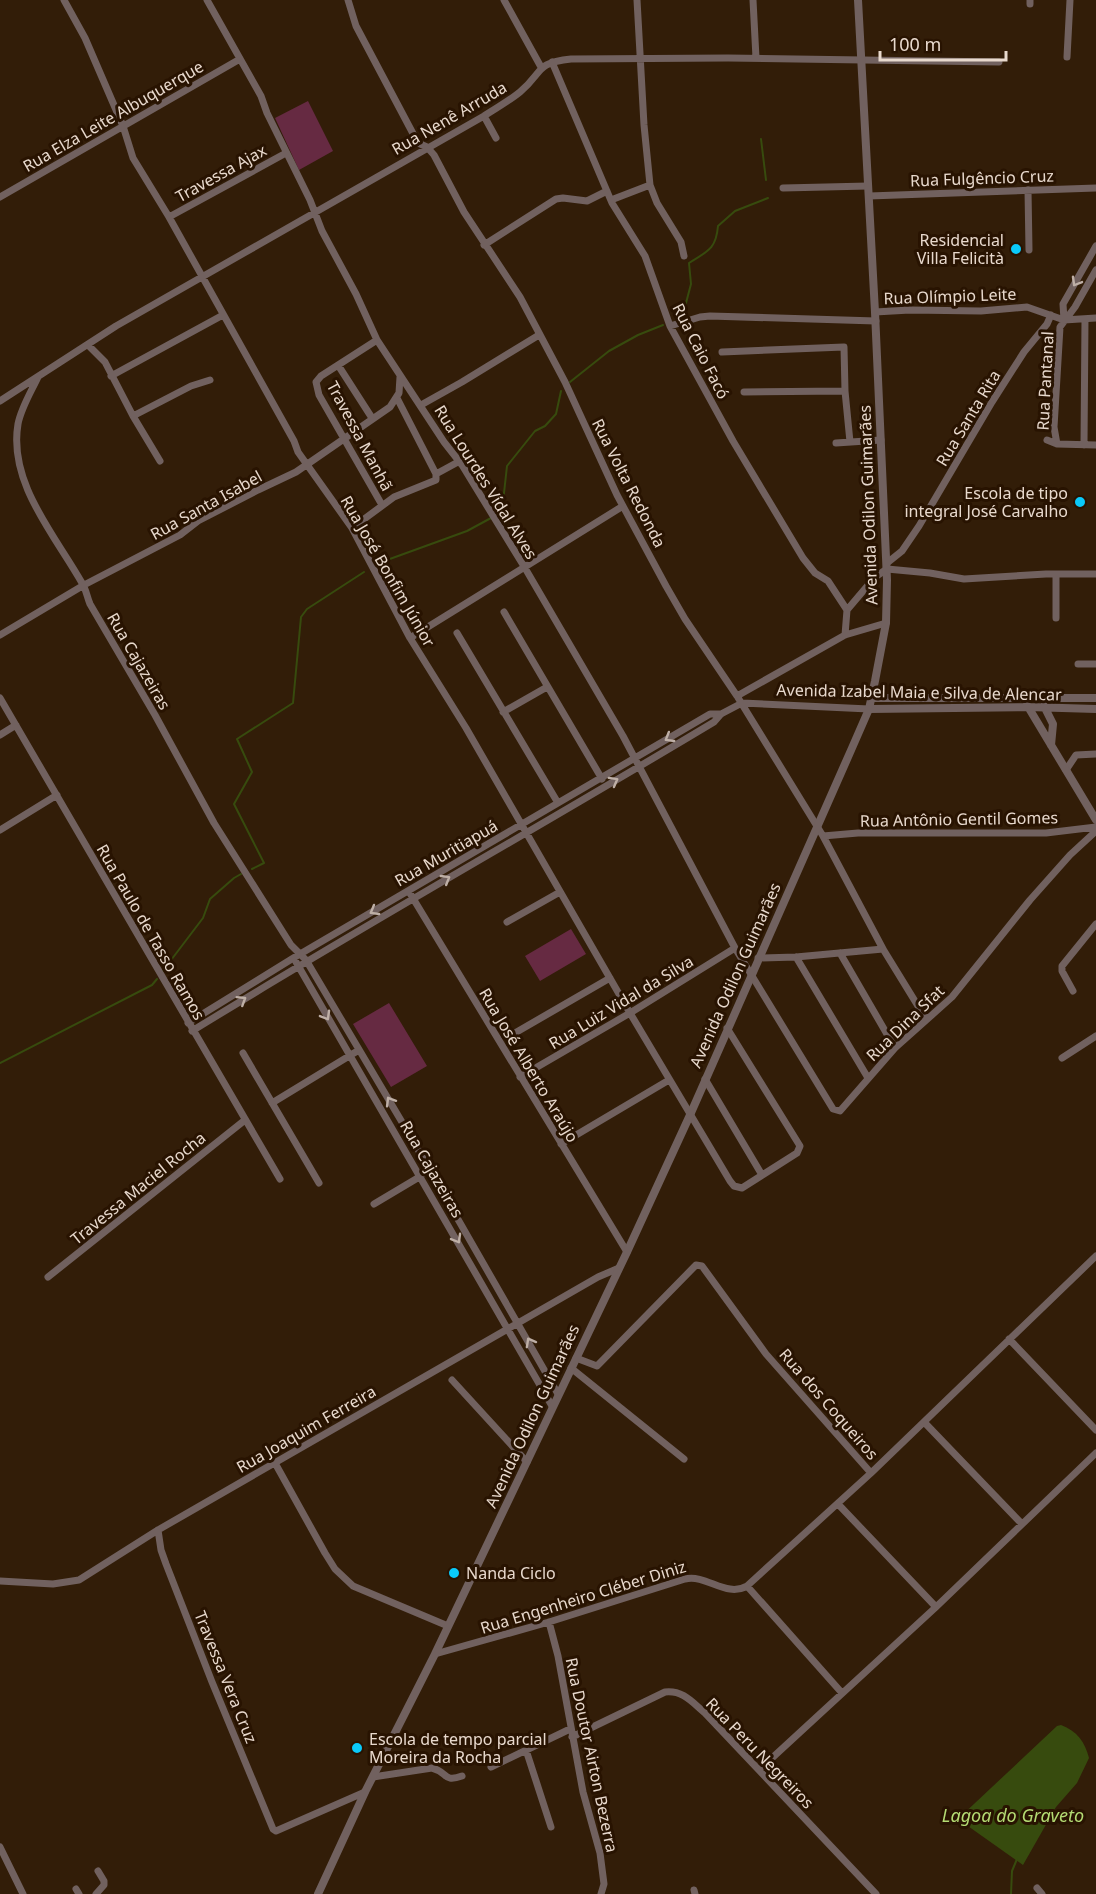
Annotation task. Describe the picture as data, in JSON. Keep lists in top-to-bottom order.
{
  "streets": {
    "street": [
      "Rua Elza Leite Albuquerque",
      "Rua Nenê Arruda",
      "Travessa Ajax",
      "Rua Fulgêncio Cruz",
      "Rua Olímpio Leite",
      "Rua Caio Facó",
      "Rua Pantanal",
      "Rua Santa Rita",
      "Travessa Manhã",
      "Rua Lourdes Vídal Alves",
      "Rua Volta Redonda",
      "Rua Santa Isabel",
      "Avenida Odilon Guimarães",
      "Rua José Bonfim Júnior",
      "Rua Cajazeiras",
      "Avenida Izabel Maia e Silva de Alencar",
      "Rua Antônio Gentil Gomes",
      "Rua Muritiapuá",
      "Rua Paulo de Tasso Ramos",
      "Rua Luiz Vidal da Silva",
      "Rua Dina Sfat",
      "Rua José Alberto Araújo",
      "Travessa Maciel Rocha",
      "Rua dos Coqueiros",
      "Rua Joaquim Ferreira",
      "Rua Engenheiro Cléber Diniz",
      "Travessa Vera Cruz",
      "Rua Peru Negreiros",
      "Rua Doutor Airton Bezerra"
    ]
  },
  "crossings": [
    ["Rua Elza Leite Albuquerque", "Rua Lourdes Vídal Alves"],
    ["Rua Elza Leite Albuquerque", "Rua José Bonfim Júnior"],
    ["Rua Nenê Arruda", "Rua Caio Facó"],
    ["Rua Nenê Arruda", "Rua Lourdes Vídal Alves"],
    ["Rua Nenê Arruda", "Rua Volta Redonda"],
    ["Rua Nenê Arruda", "Avenida Odilon Guimarães"],
    ["Rua Nenê Arruda", "Rua José Bonfim Júnior"],
    ["Rua Nenê Arruda", "Rua Cajazeiras"],
    ["Travessa Ajax", "Rua Lourdes Vídal Alves"],
    ["Travessa Ajax", "Rua José Bonfim Júnior"],
    ["Rua Fulgêncio Cruz", "Avenida Odilon Guimarães"],
    ["Rua Olímpio Leite", "Rua Caio Facó"],
    ["Rua Olímpio Leite", "Rua Pantanal"],
    ["Rua Olímpio Leite", "Rua Santa Rita"],
    ["Rua Olímpio Leite", "Avenida Odilon Guimarães"],
    ["Rua Santa Rita", "Avenida Odilon Guimarães"],
    ["Travessa Manhã", "Rua Lourdes Vídal Alves"],
    ["Travessa Manhã", "Rua Santa Isabel"],
    ["Rua Lourdes Vídal Alves", "Avenida Odilon Guimarães"],
    ["Rua Lourdes Vídal Alves", "Rua Muritiapuá"],
    ["Rua Lourdes Vídal Alves", "Rua Luiz Vidal da Silva"],
    ["Rua Lourdes Vídal Alves", "Rua Dina Sfat"],
    ["Rua Volta Redonda", "Avenida Odilon Guimarães"],
    ["Rua Volta Redonda", "Avenida Izabel Maia e Silva de Alencar"],
    ["Rua Volta Redonda", "Rua Antônio Gentil Gomes"],
    ["Rua Volta Redonda", "Rua Muritiapuá"],
    ["Rua Volta Redonda", "Rua Dina Sfat"],
    ["Rua Santa Isabel", "Rua José Bonfim Júnior"],
    ["Rua Santa Isabel", "Rua Cajazeiras"],
    ["Avenida Odilon Guimarães", "Rua José Bonfim Júnior"],
    ["Avenida Odilon Guimarães", "Rua Cajazeiras"],
    ["Avenida Odilon Guimarães", "Avenida Izabel Maia e Silva de Alencar"],
    ["Avenida Odilon Guimarães", "Rua Dina Sfat"],
    ["Avenida Odilon Guimarães", "Rua José Alberto Araújo"],
    ["Avenida Odilon Guimarães", "Rua dos Coqueiros"],
    ["Avenida Odilon Guimarães", "Rua Joaquim Ferreira"],
    ["Avenida Odilon Guimarães", "Rua Engenheiro Cléber Diniz"],
    ["Avenida Odilon Guimarães", "Travessa Vera Cruz"],
    ["Rua José Bonfim Júnior", "Rua Muritiapuá"],
    ["Rua José Bonfim Júnior", "Rua Luiz Vidal da Silva"],
    ["Rua Cajazeiras", "Rua Muritiapuá"],
    ["Rua Cajazeiras", "Rua Joaquim Ferreira"],
    ["Avenida Izabel Maia e Silva de Alencar", "Rua Muritiapuá"],
    ["Rua Antônio Gentil Gomes", "Rua Dina Sfat"],
    ["Rua Muritiapuá", "Rua Paulo de Tasso Ramos"],
    ["Rua Muritiapuá", "Rua José Alberto Araújo"],
    ["Rua Paulo de Tasso Ramos", "Travessa Maciel Rocha"],
    ["Rua Luiz Vidal da Silva", "Rua José Alberto Araújo"],
    ["Rua Joaquim Ferreira", "Travessa Vera Cruz"],
    ["Rua Engenheiro Cléber Diniz", "Rua Doutor Airton Bezerra"],
    ["Rua Peru Negreiros", "Rua Doutor Airton Bezerra"]
  ],
  "water": ["Lagoa do Graveto"],
  "places": [
    "Residencial Villa Felicità",
    "Escola de tipo integral José Carvalho",
    "Nanda Ciclo",
    "Escola de tempo parcial Moreira da Rocha"
  ],
  "scale_bar": "100 m"
}
